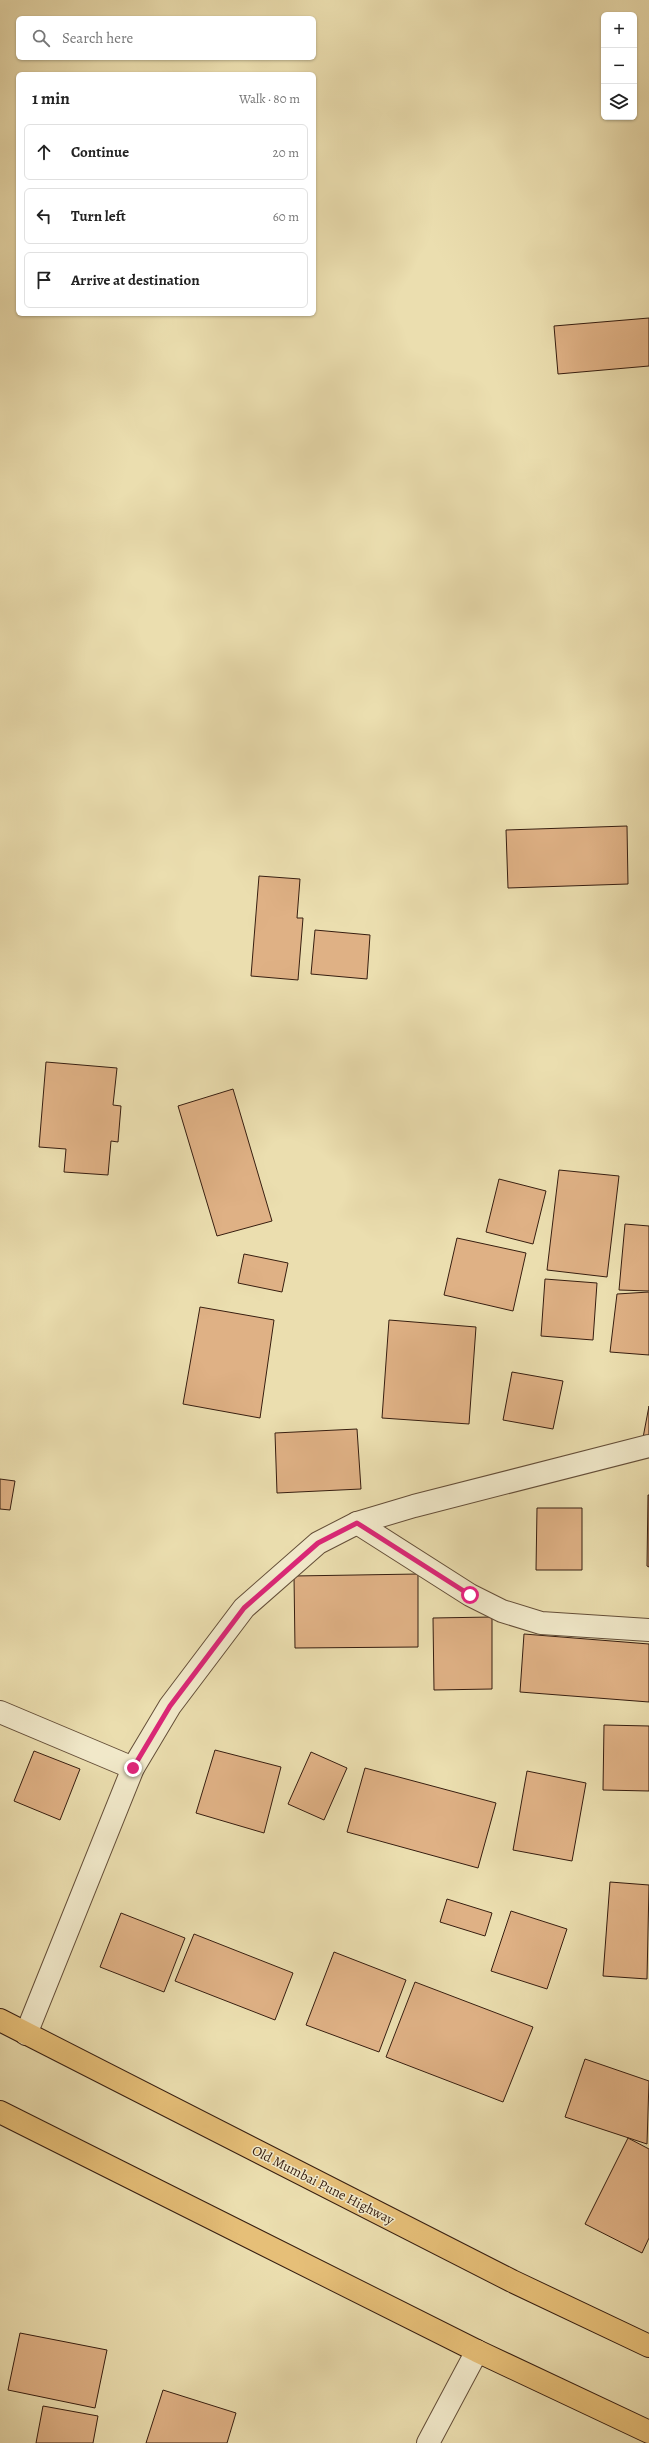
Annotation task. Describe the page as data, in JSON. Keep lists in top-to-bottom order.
{
  "streets": {
    "highway": ["Old Mumbai Pune Highway"]
  },
  "page": {
    "map_buttons": ["+", "−"],
    "search": "Search here",
    "heading": ["1 min", "Walk · 80 m"],
    "list": [
      ["Continue", "20 m"],
      ["Turn left", "60 m"],
      "Arrive at destination"
    ]
  }
}
